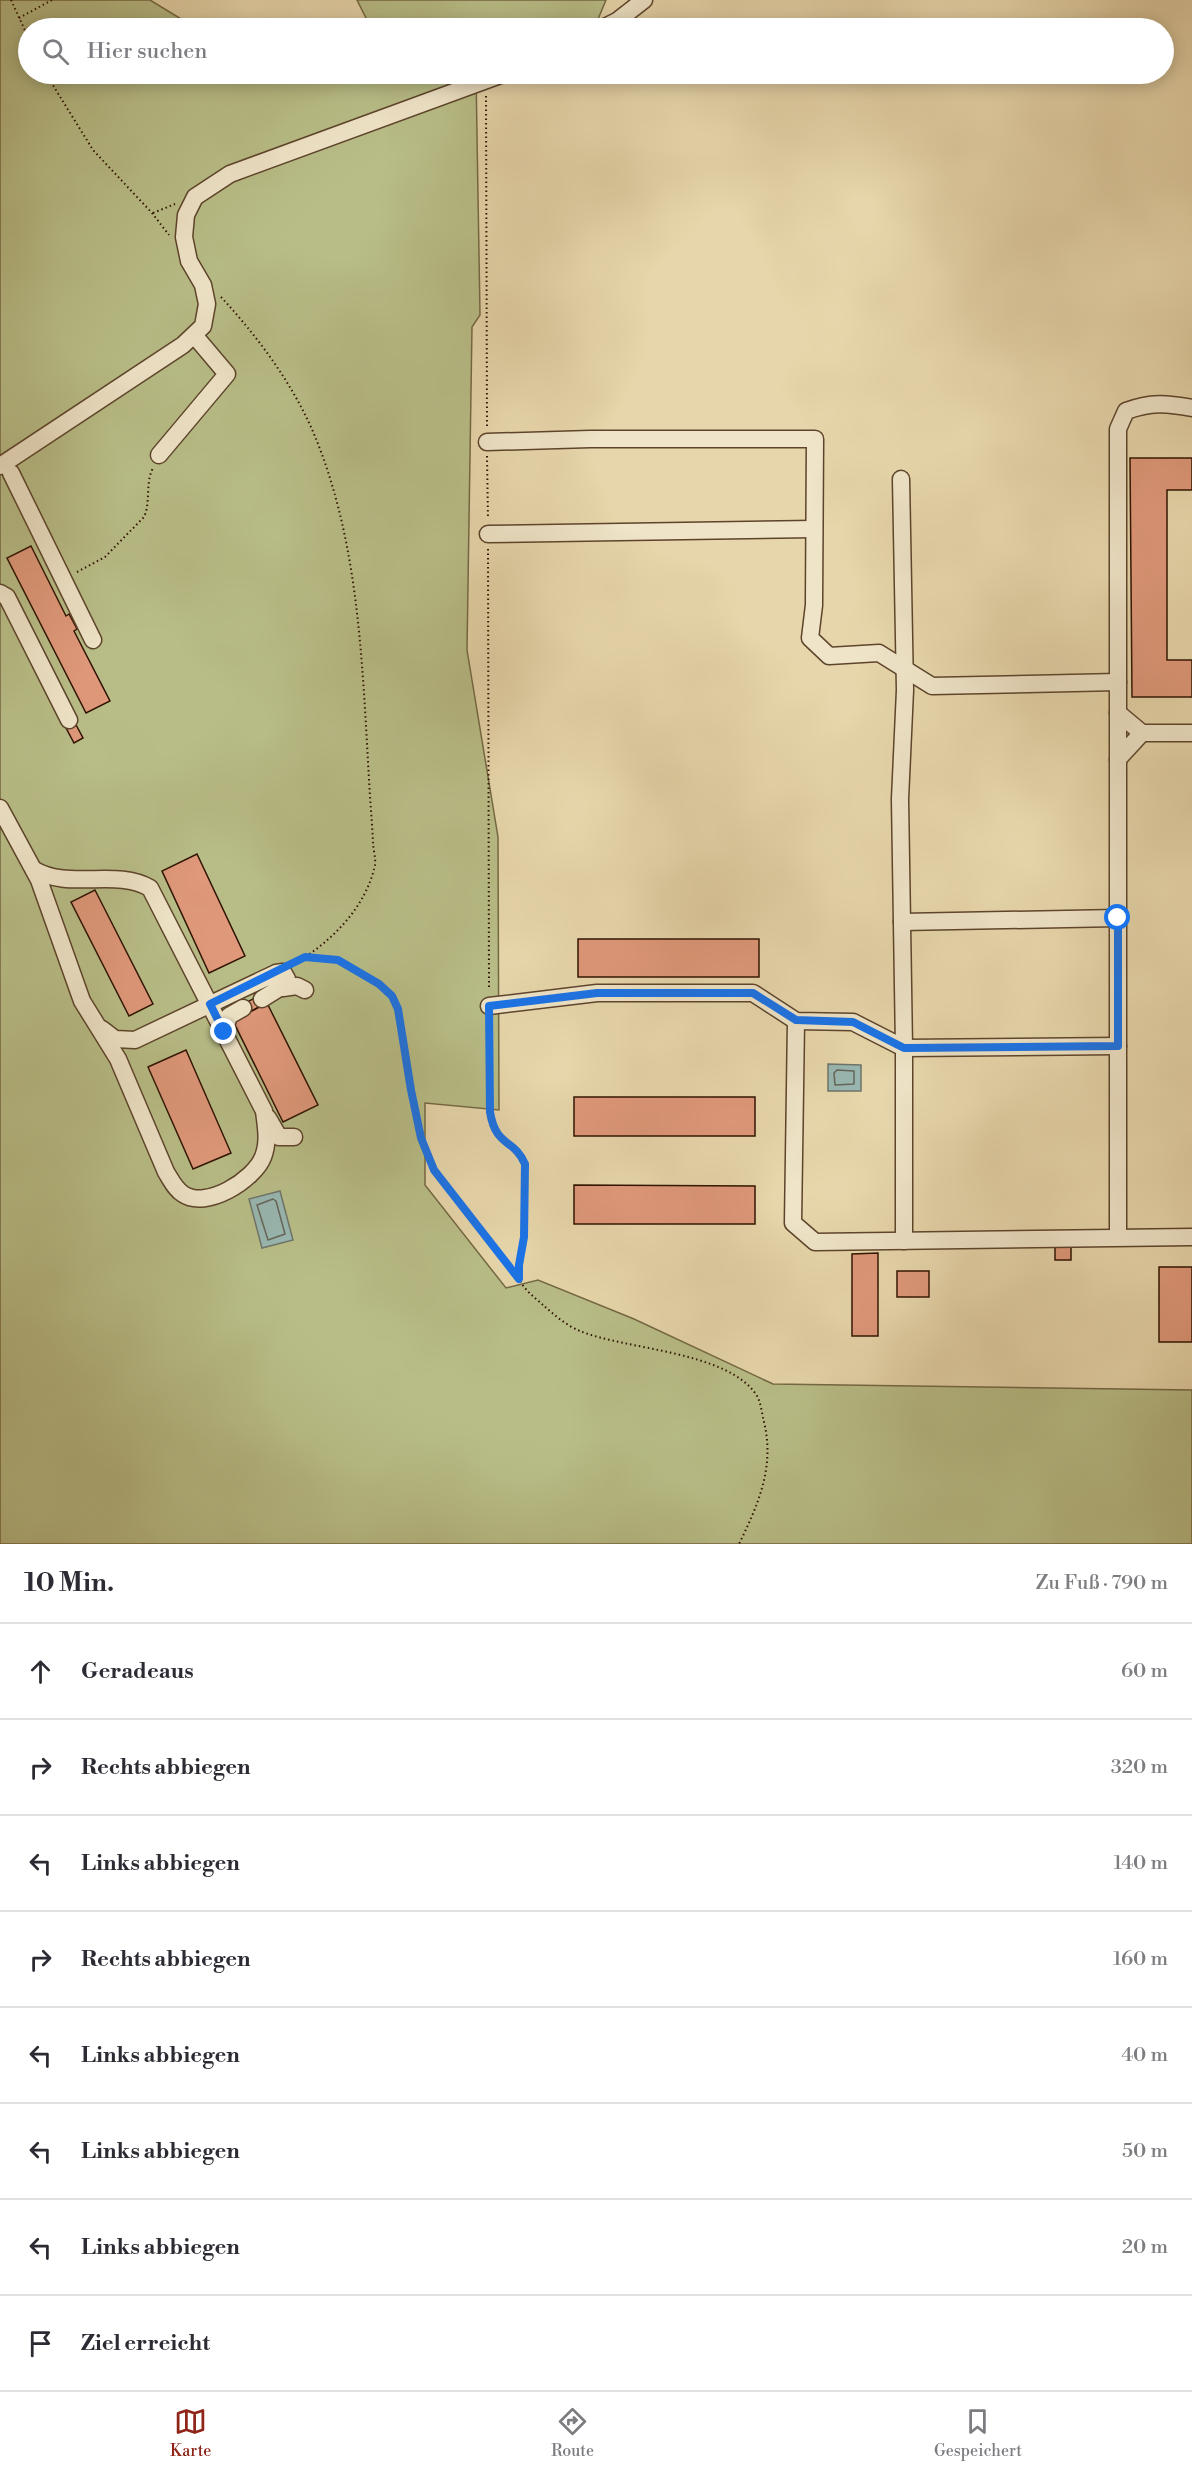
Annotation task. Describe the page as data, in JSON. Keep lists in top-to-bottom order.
{
  "page": {
    "search": "Hier suchen",
    "heading": ["10 Min.", "Zu Fuß · 790 m"],
    "list": [
      ["Geradeaus", "60 m"],
      ["Rechts abbiegen", "320 m"],
      ["Links abbiegen", "140 m"],
      ["Rechts abbiegen", "160 m"],
      ["Links abbiegen", "40 m"],
      ["Links abbiegen", "50 m"],
      ["Links abbiegen", "20 m"],
      "Ziel erreicht"
    ],
    "nav": ["Karte", "Route", "Gespeichert"]
  }
}
